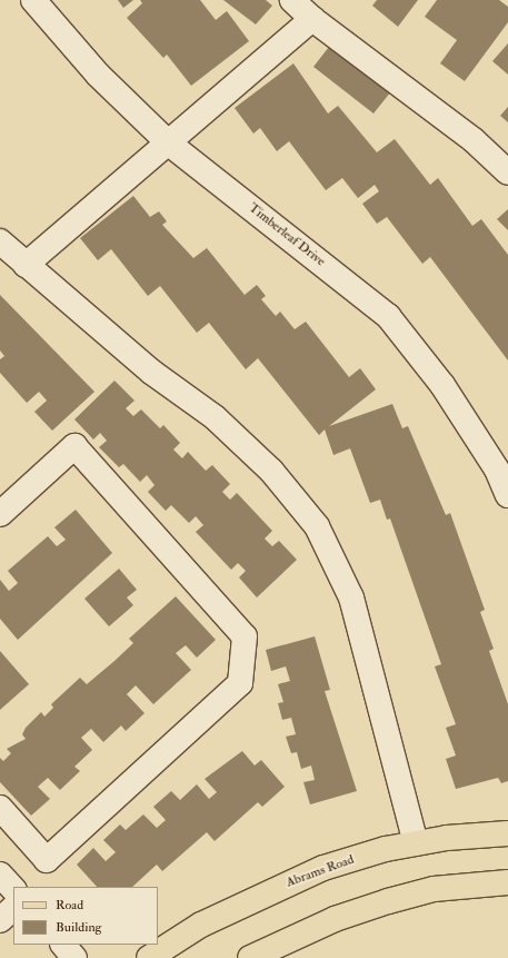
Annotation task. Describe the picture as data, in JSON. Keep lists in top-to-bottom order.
{
  "streets": {
    "main road": ["Abrams Road"],
    "street": ["Timberleaf Drive"]
  },
  "legend": ["Road", "Building"]
}
